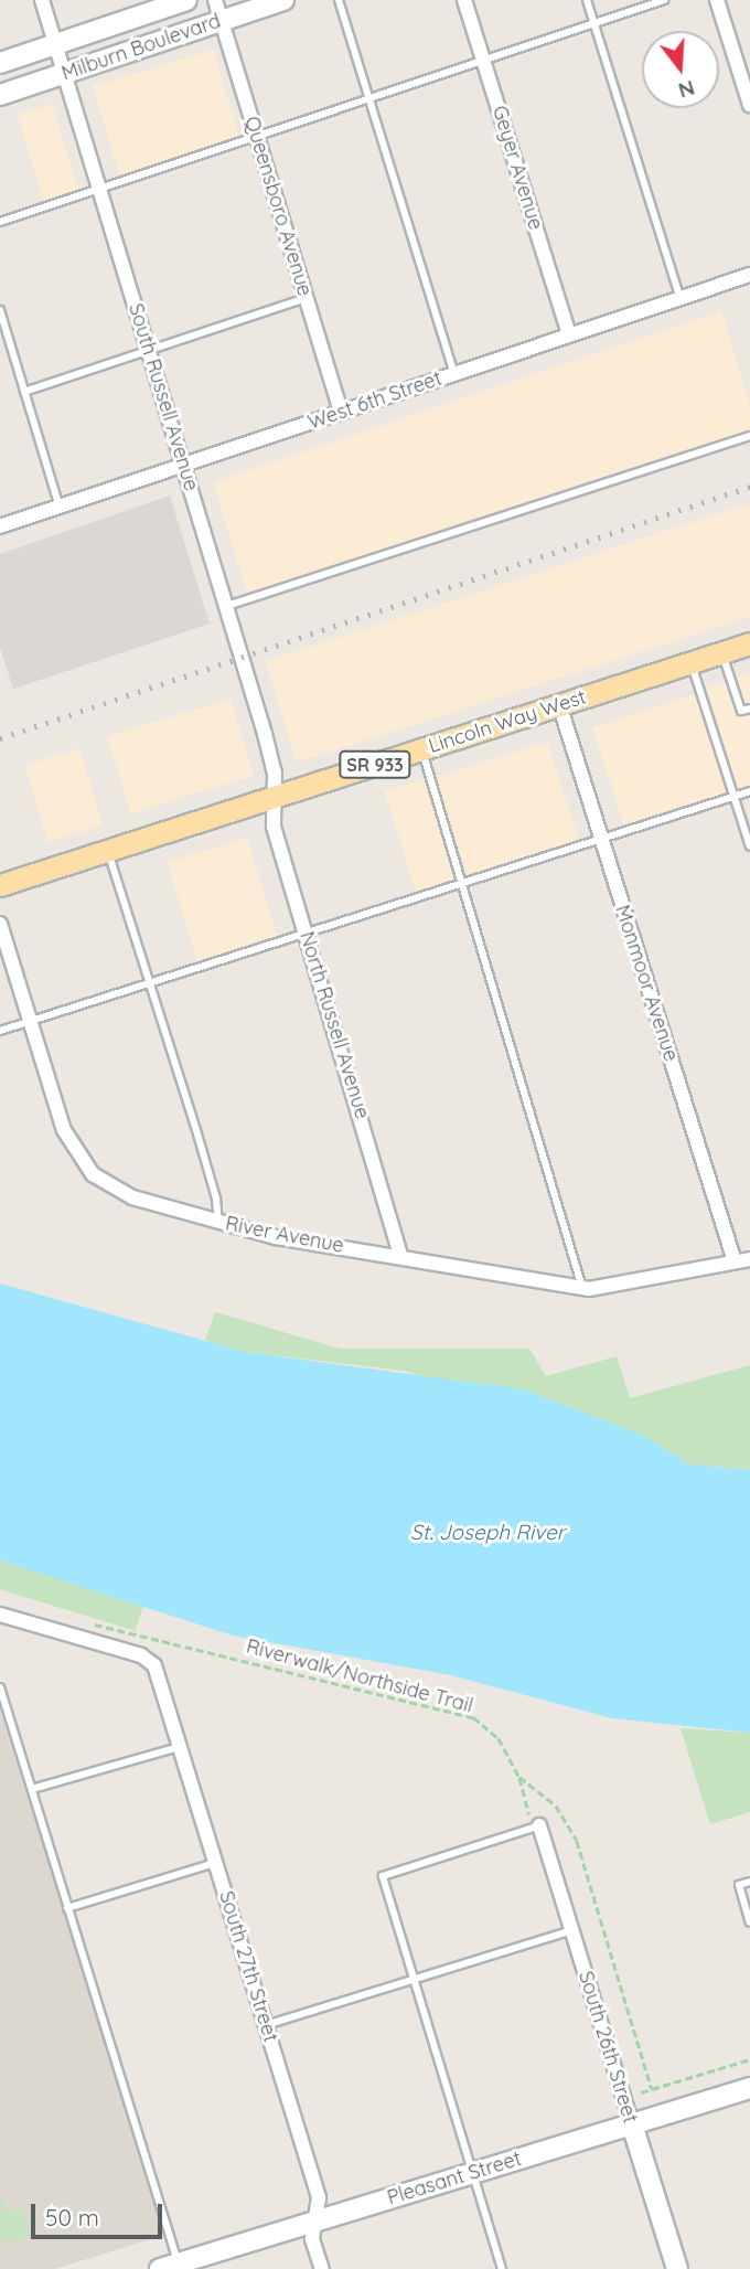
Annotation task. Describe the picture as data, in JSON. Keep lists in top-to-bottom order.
{
  "streets": {
    "main road": ["Lincoln Way West", "SR 933"],
    "street": [
      "Milburn Boulevard",
      "Geyer Avenue",
      "Queensboro Avenue",
      "South Russell Avenue",
      "West 6th Street",
      "Monmoor Avenue",
      "North Russell Avenue",
      "River Avenue",
      "South 27th Street",
      "South 26th Street",
      "Pleasant Street"
    ],
    "path": ["Riverwalk/Northside Trail"]
  },
  "crossings": [
    ["Milburn Boulevard", "Queensboro Avenue"],
    ["Milburn Boulevard", "South Russell Avenue"],
    ["Geyer Avenue", "West 6th Street"],
    ["Queensboro Avenue", "West 6th Street"],
    ["South Russell Avenue", "West 6th Street"],
    ["South Russell Avenue", "Lincoln Way West"],
    ["South Russell Avenue", "North Russell Avenue"],
    ["Lincoln Way West", "Monmoor Avenue"],
    ["Lincoln Way West", "North Russell Avenue"],
    ["Monmoor Avenue", "River Avenue"],
    ["North Russell Avenue", "River Avenue"],
    ["South 27th Street", "Pleasant Street"],
    ["South 26th Street", "Pleasant Street"]
  ],
  "water": ["St. Joseph River"],
  "scale_bar": "50 m",
  "north": "bottom"
}
